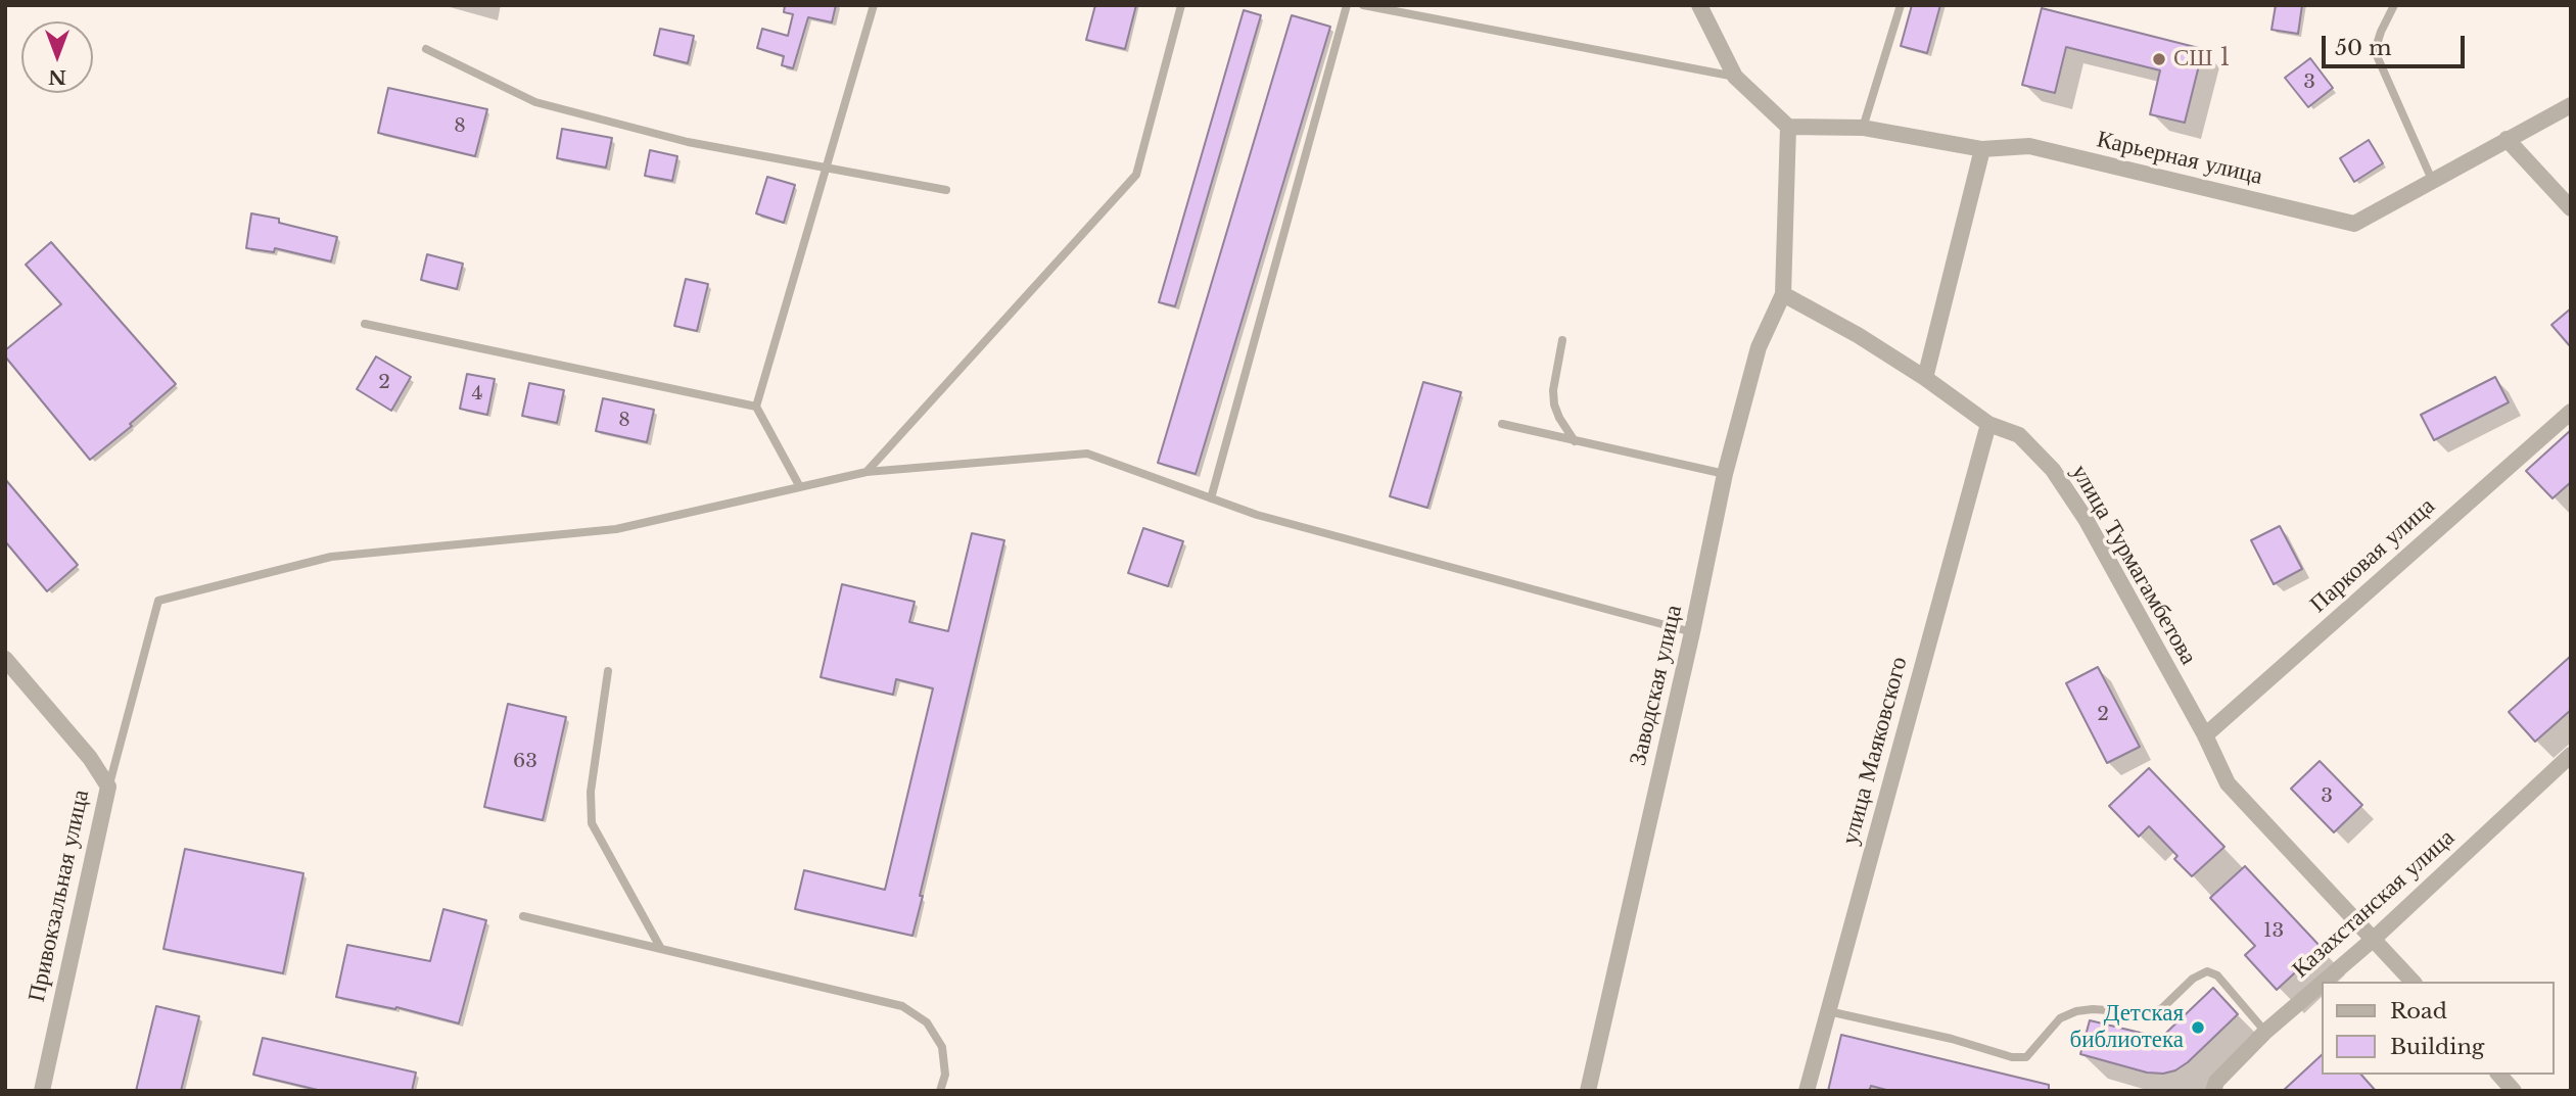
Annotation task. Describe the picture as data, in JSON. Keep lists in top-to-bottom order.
{
  "streets": {
    "street": [
      "Карьерная улица",
      "Парковая улица",
      "улица Турмагамбетова",
      "Заводская улица",
      "улица Маяковского",
      "Привокзальная улица",
      "Казахстанская улица"
    ]
  },
  "crossings": [
    ["Парковая улица", "улица Турмагамбетова"],
    ["улица Турмагамбетова", "Заводская улица"],
    ["улица Турмагамбетова", "улица Маяковского"],
    ["улица Турмагамбетова", "Казахстанская улица"]
  ],
  "places": ["СШ 1", "Детская библиотека"],
  "house_numbers": [
    "3",
    "8",
    "2",
    "4",
    "8",
    "2",
    "63",
    "3",
    "13"
  ],
  "legend": ["Road", "Building"],
  "scale_bar": "50 m",
  "north": "bottom"
}
